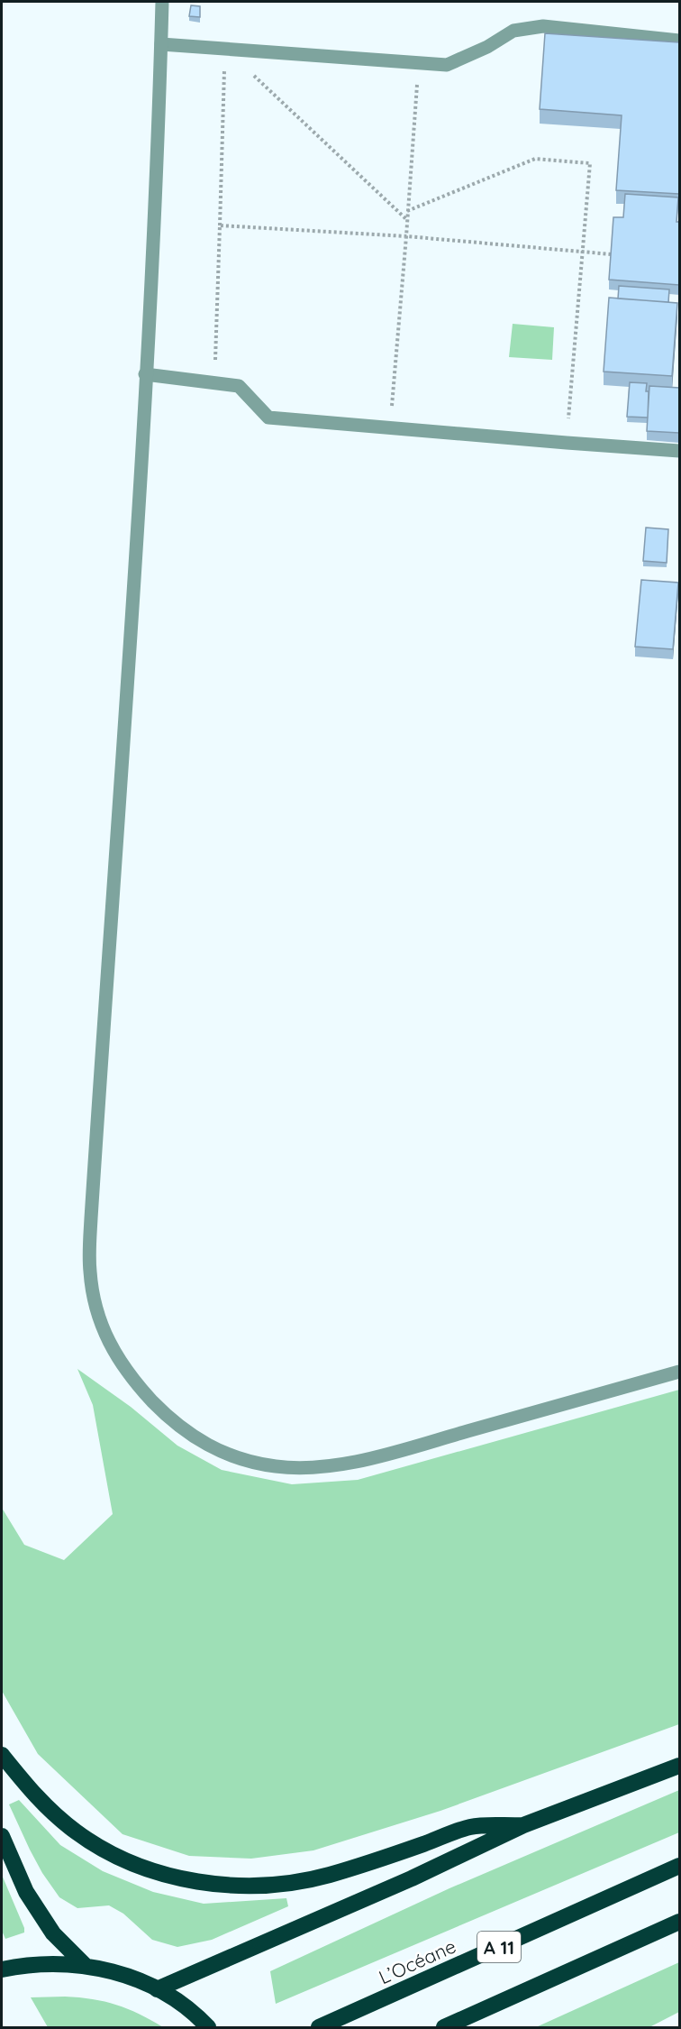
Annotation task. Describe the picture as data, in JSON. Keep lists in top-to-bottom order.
{
  "streets": {
    "highway": ["A 11", "L’Océane"]
  }
}
